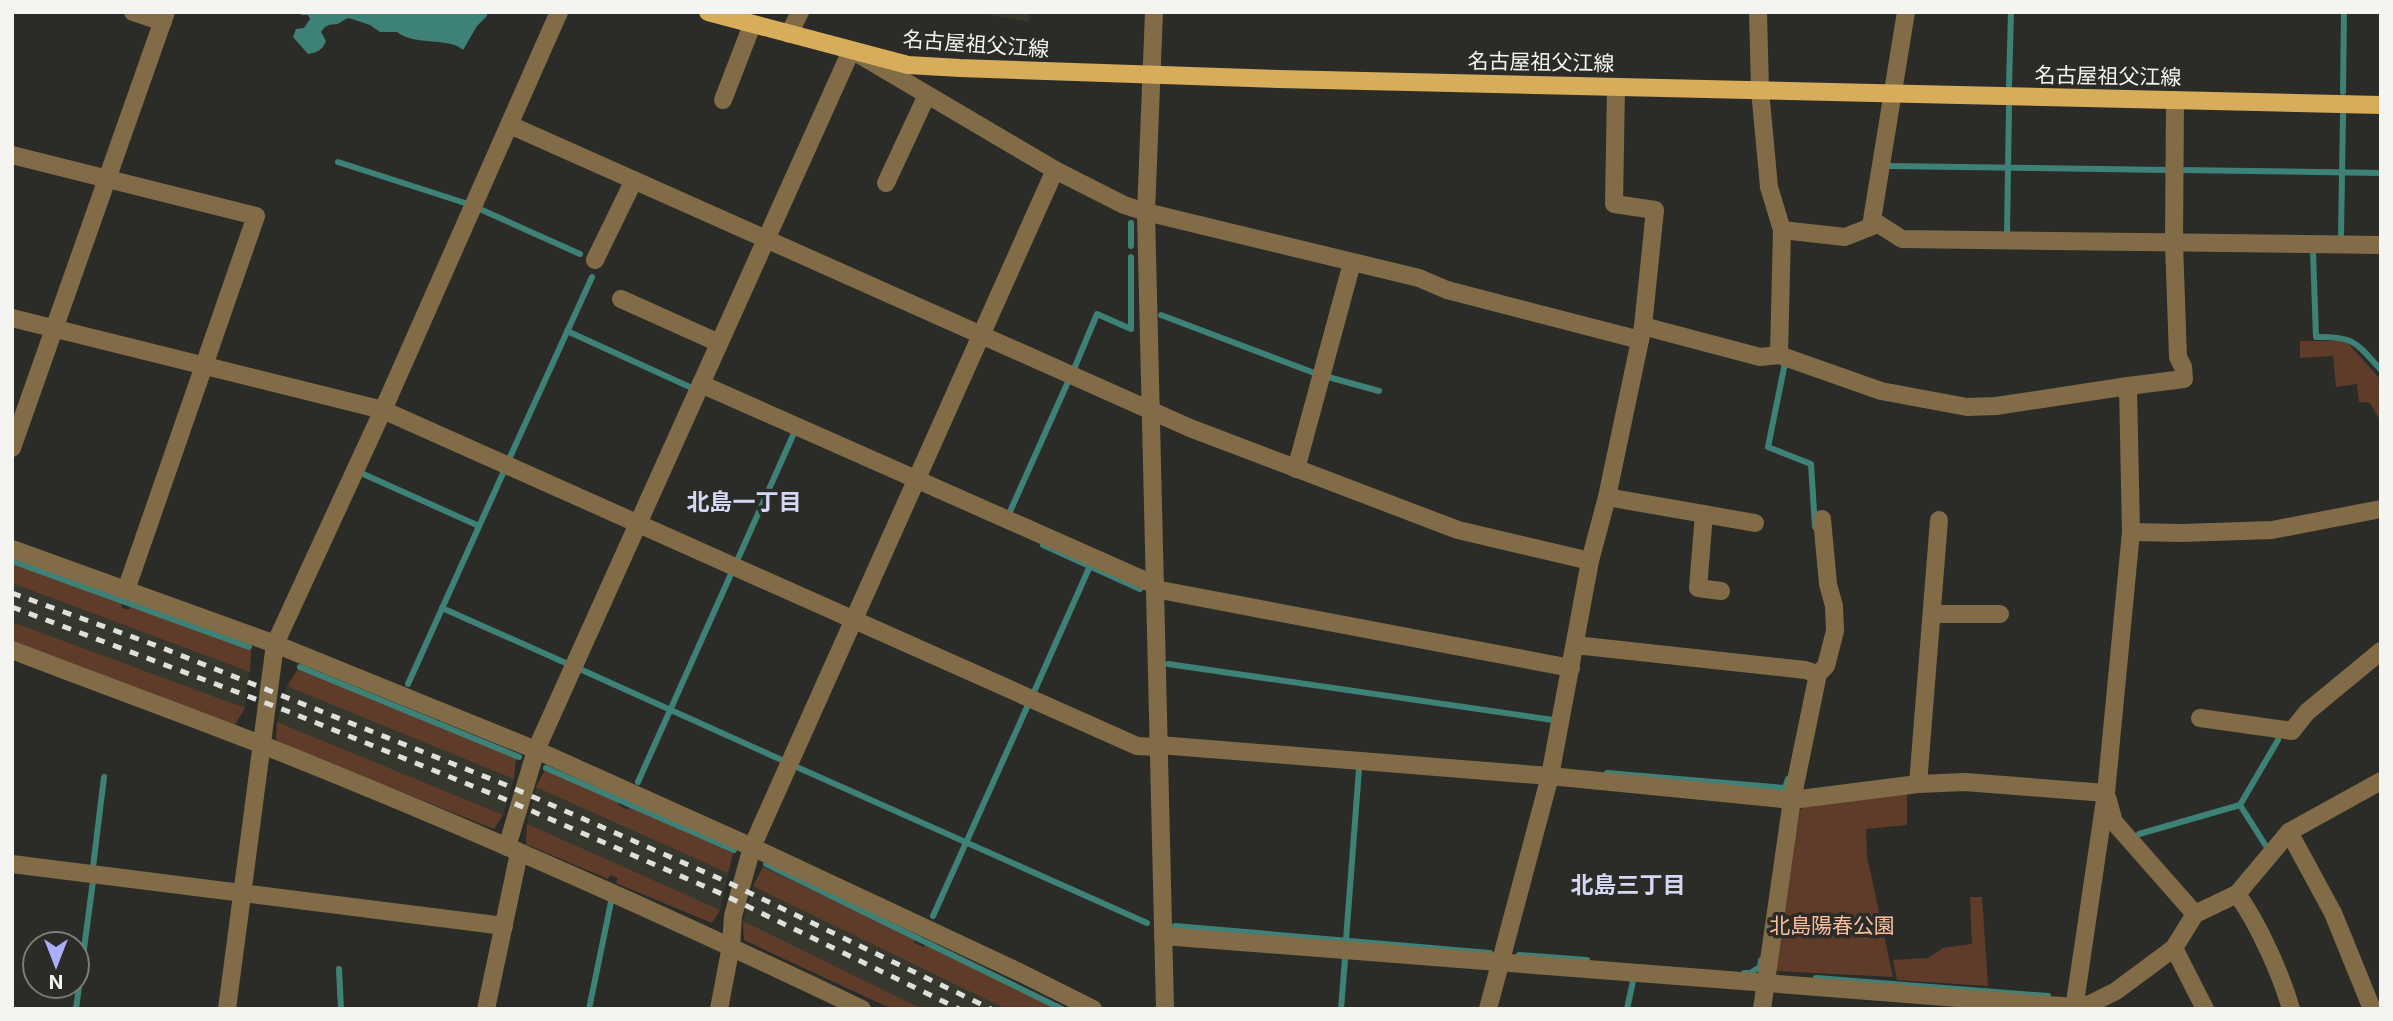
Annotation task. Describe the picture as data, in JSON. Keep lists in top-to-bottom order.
{
  "streets": {
    "main road": ["名古屋祖父江線"]
  },
  "districts": ["北島一丁目", "北島三丁目"],
  "parks": ["北島陽春公園"],
  "north": "bottom"
}
